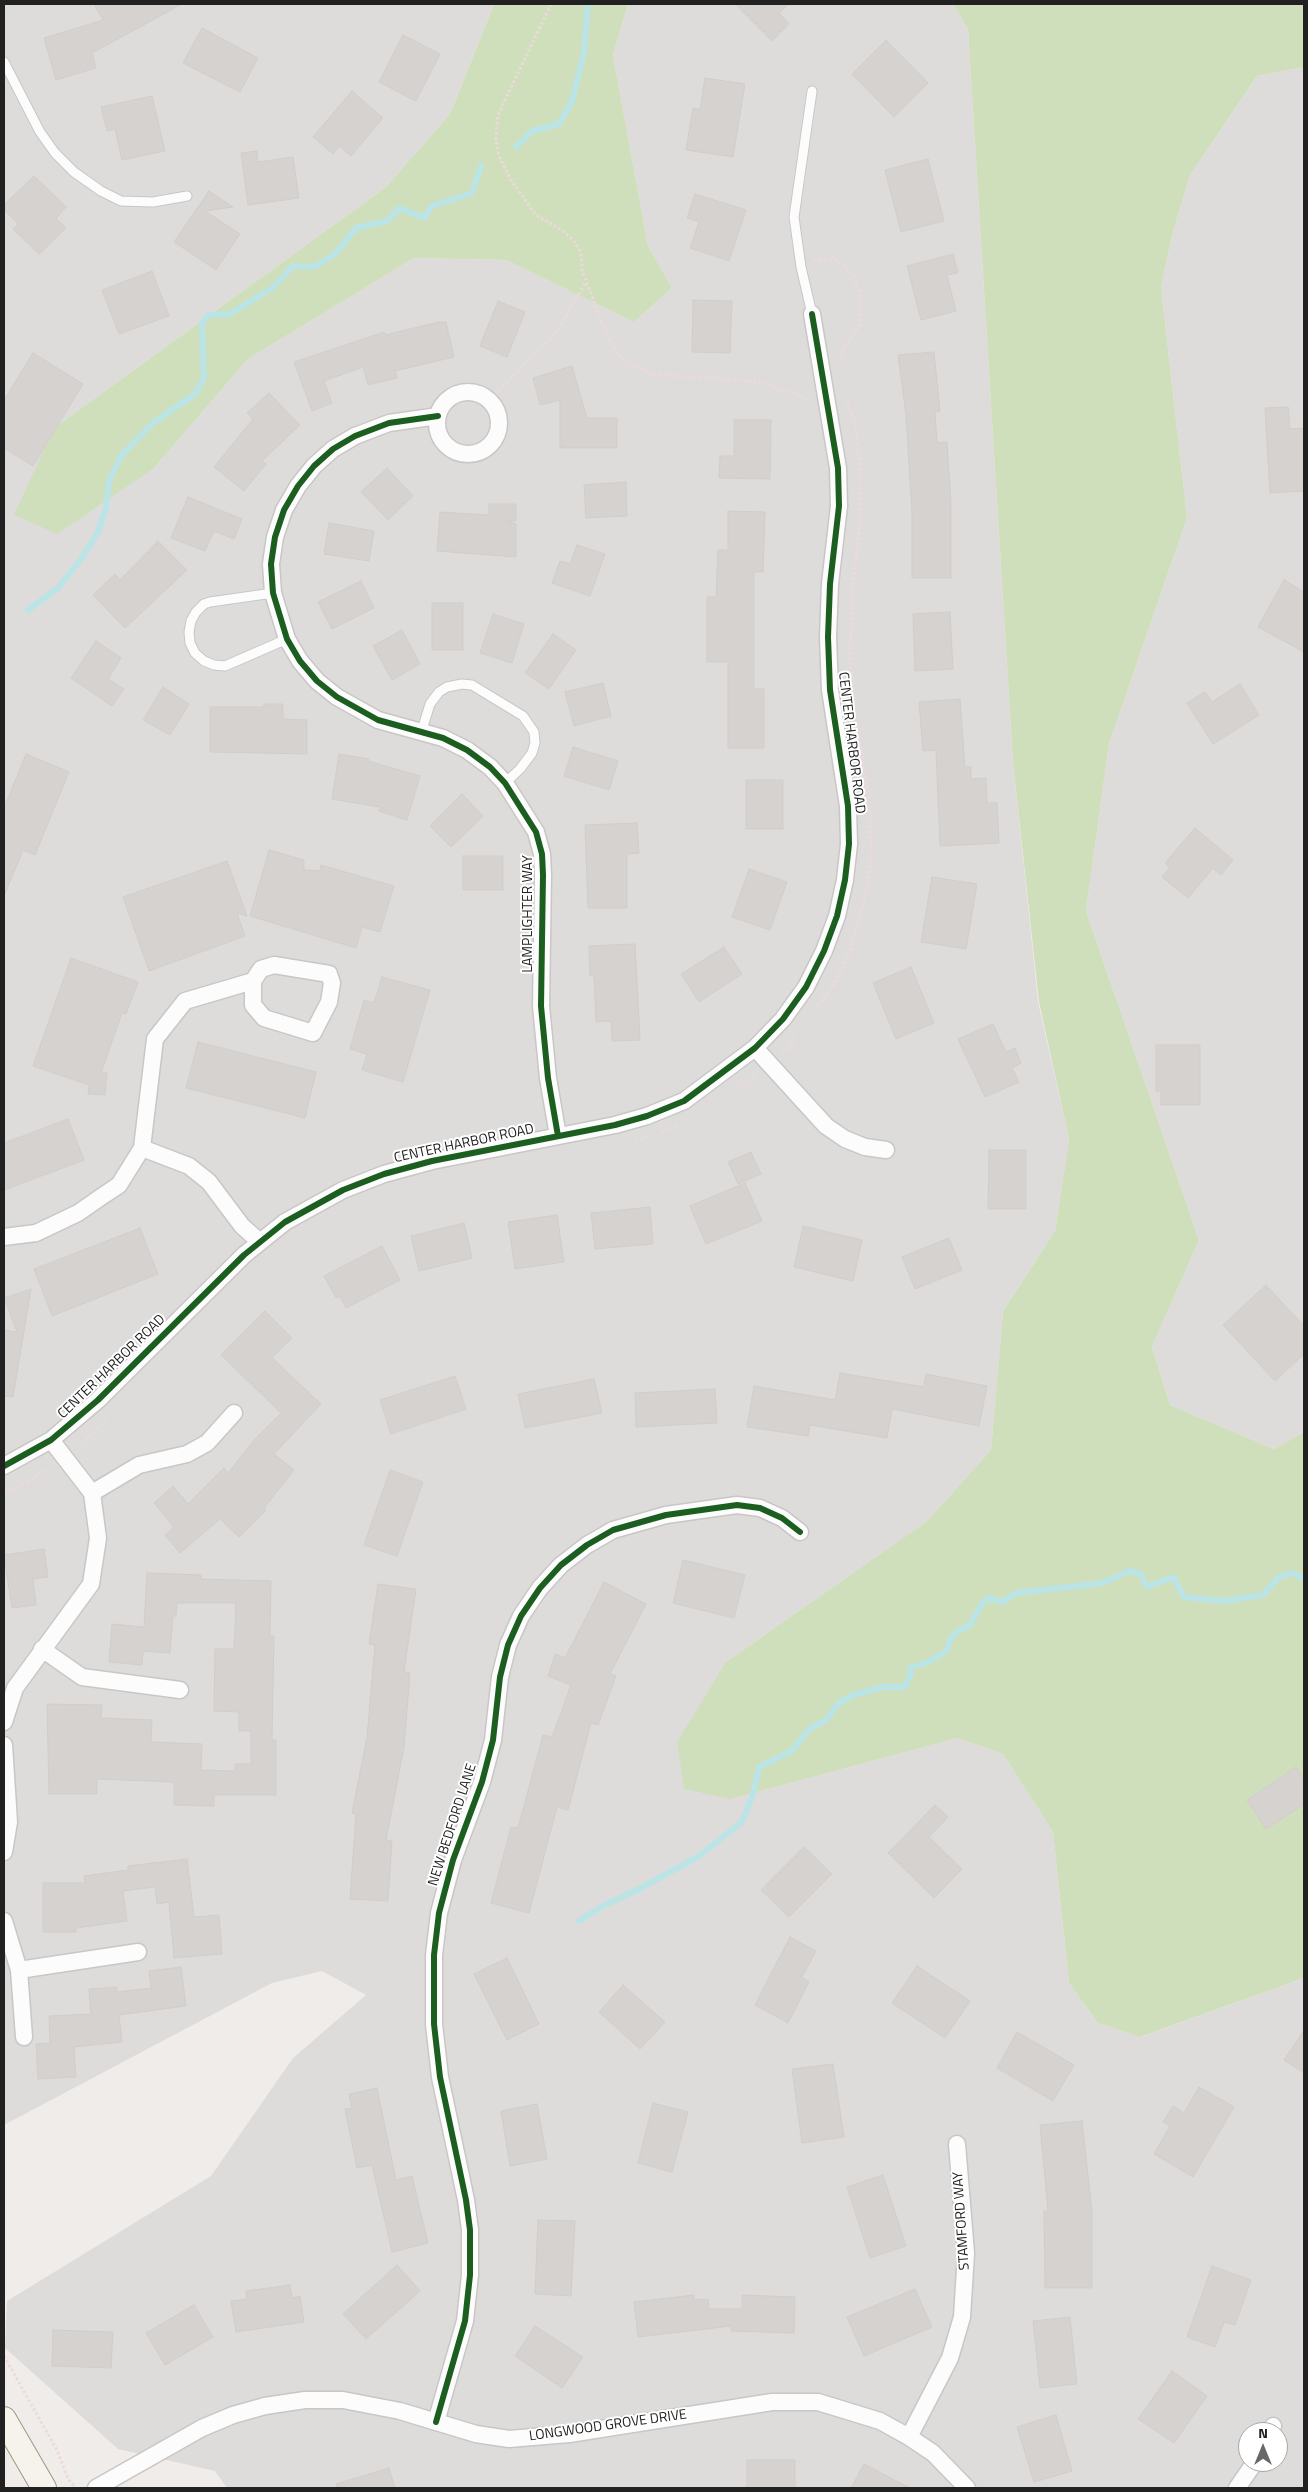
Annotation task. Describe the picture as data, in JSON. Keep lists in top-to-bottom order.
{
  "streets": {
    "street": [
      "CENTER HARBOR ROAD",
      "LAMPLIGHTER WAY",
      "NEW BEDFORD LANE",
      "STAMFORD WAY",
      "LONGWOOD GROVE DRIVE"
    ]
  },
  "crossings": [
    ["CENTER HARBOR ROAD", "LAMPLIGHTER WAY"],
    ["NEW BEDFORD LANE", "LONGWOOD GROVE DRIVE"],
    ["STAMFORD WAY", "LONGWOOD GROVE DRIVE"]
  ],
  "north": "top"
}
